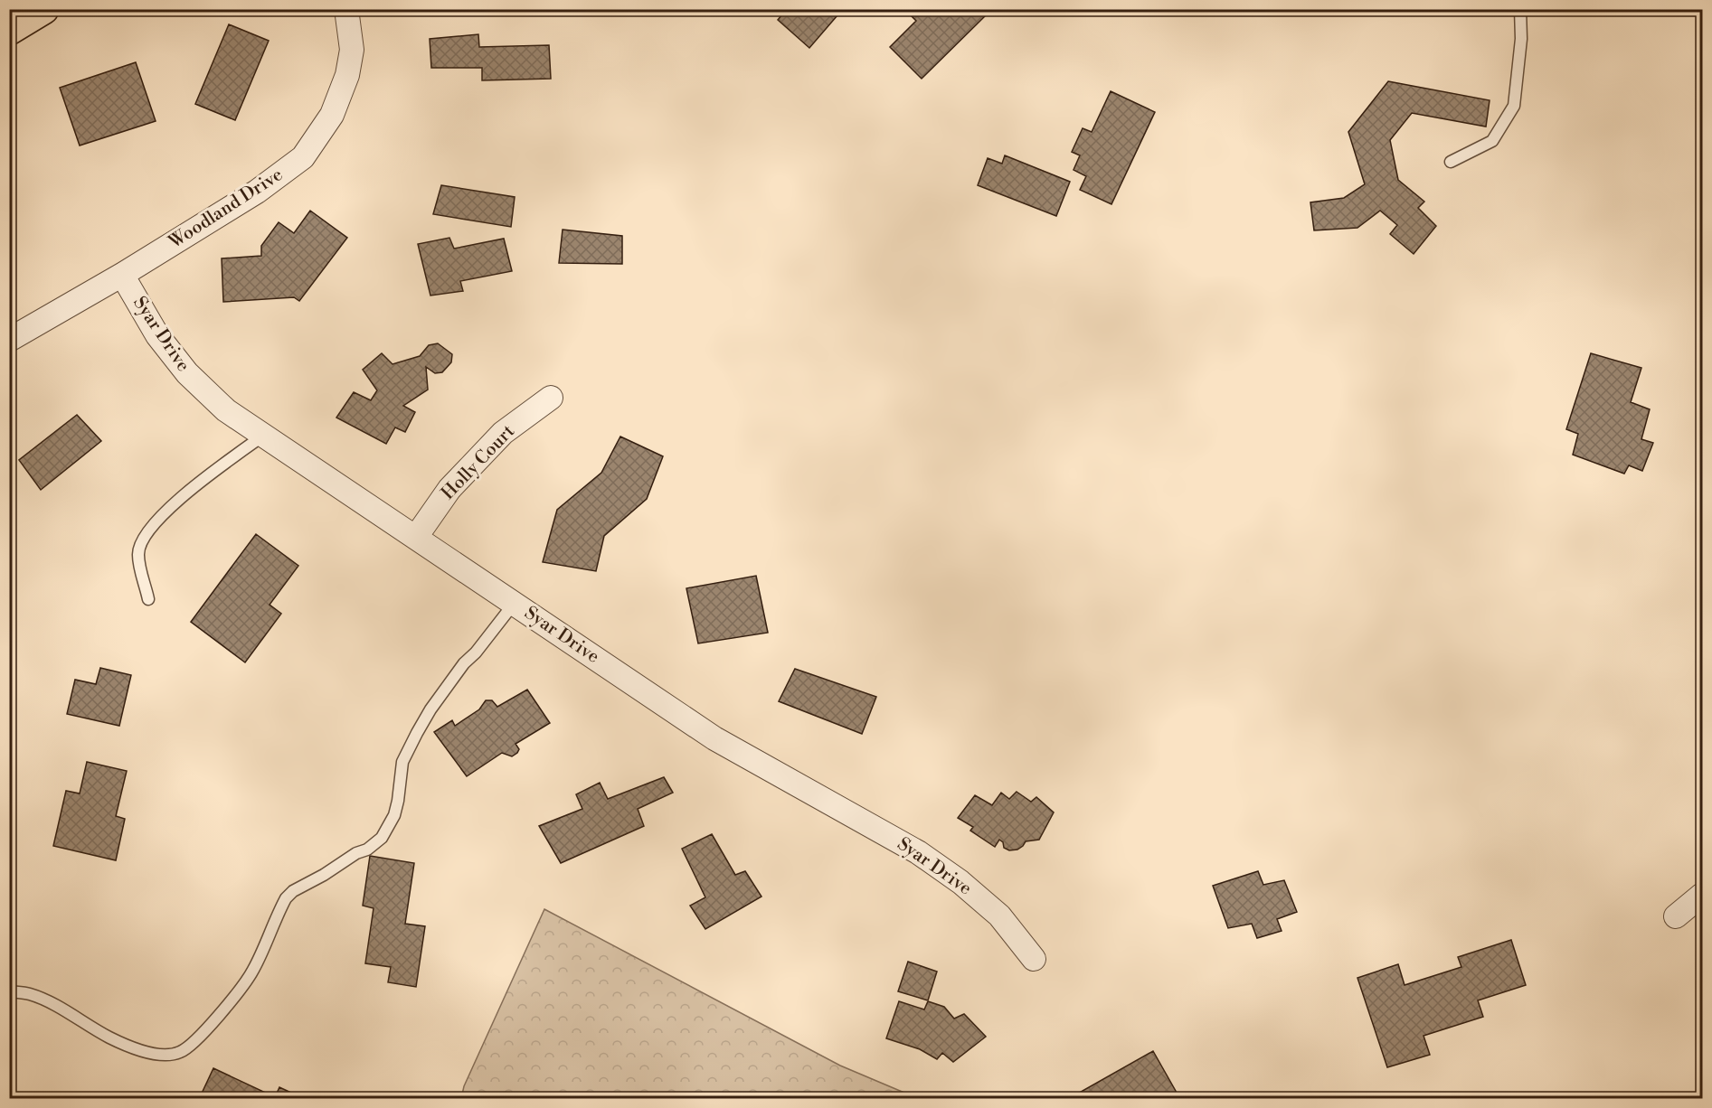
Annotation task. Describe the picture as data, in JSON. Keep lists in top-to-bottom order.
{
  "streets": {
    "street": ["Woodland Drive", "Syar Drive", "Holly Court"]
  },
  "crossings": [
    ["Woodland Drive", "Syar Drive"],
    ["Syar Drive", "Holly Court"]
  ]
}
